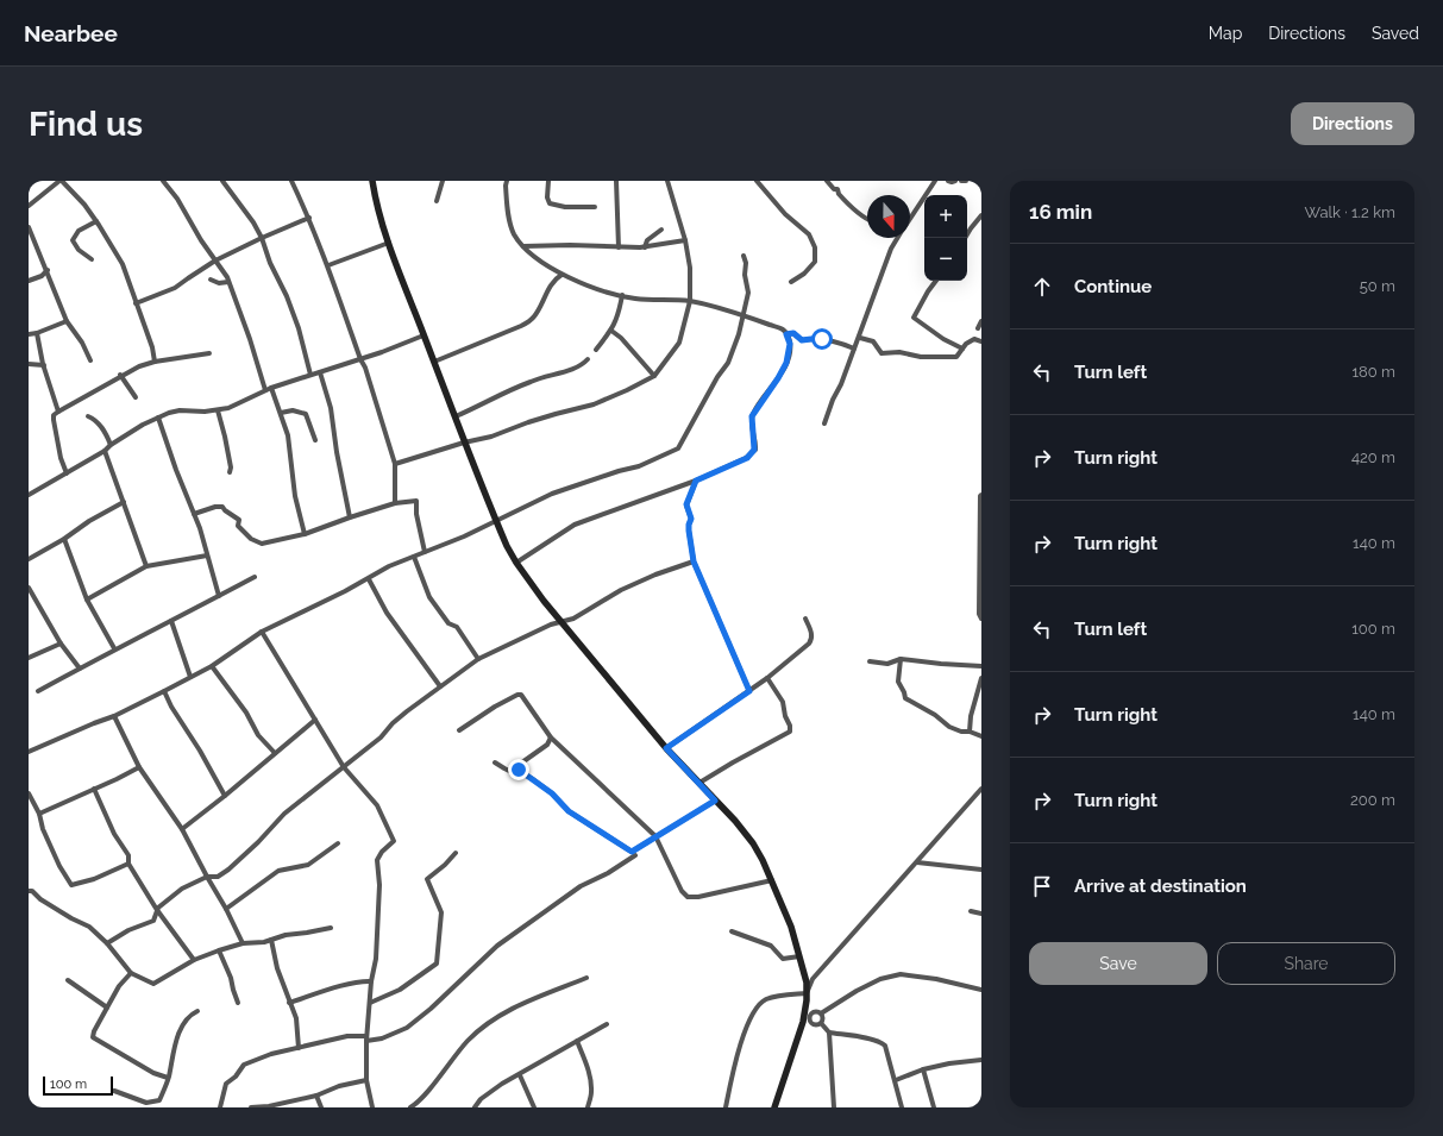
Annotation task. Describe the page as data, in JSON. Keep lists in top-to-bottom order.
{
  "scale_bar": "100 m",
  "north": "bottom",
  "page": {
    "header": "Nearbee",
    "nav": ["Map", "Directions", "Saved"],
    "buttons": [
      "Directions",
      ["Save", "Share"]
    ],
    "title": "Find us",
    "heading": ["16 min", "Walk · 1.2 km"],
    "map_buttons": ["+", "−"],
    "list": [
      ["Continue", "50 m"],
      ["Turn left", "180 m"],
      ["Turn right", "420 m"],
      ["Turn right", "140 m"],
      ["Turn left", "100 m"],
      ["Turn right", "140 m"],
      ["Turn right", "200 m"],
      "Arrive at destination"
    ],
    "scale": "100 m"
  }
}
